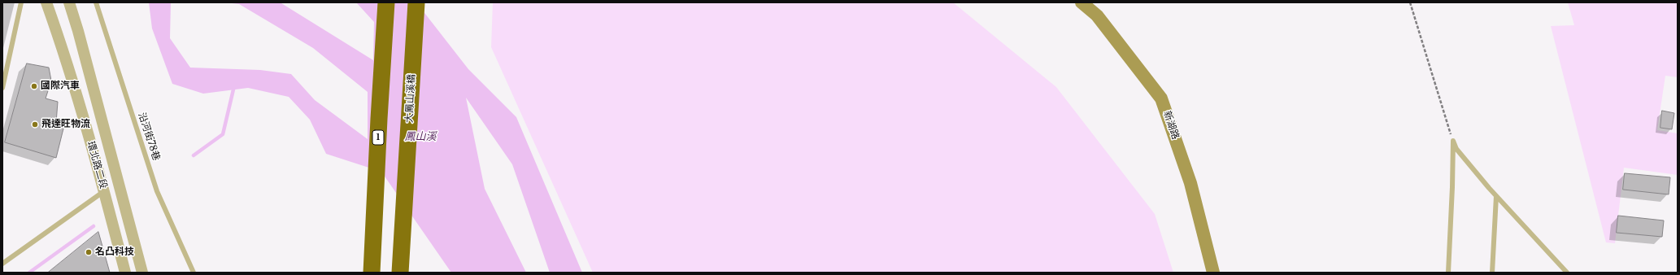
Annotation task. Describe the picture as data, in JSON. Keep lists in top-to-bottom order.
{
  "streets": {
    "highway": ["大鳳山溪橋", "1"],
    "main road": ["新湖路"],
    "street": ["環北路二段"],
    "lane": ["沿河街78巷"]
  },
  "water": ["鳳山溪"],
  "places": ["國際汽車", "飛達旺物流", "名凸科技"]
}
